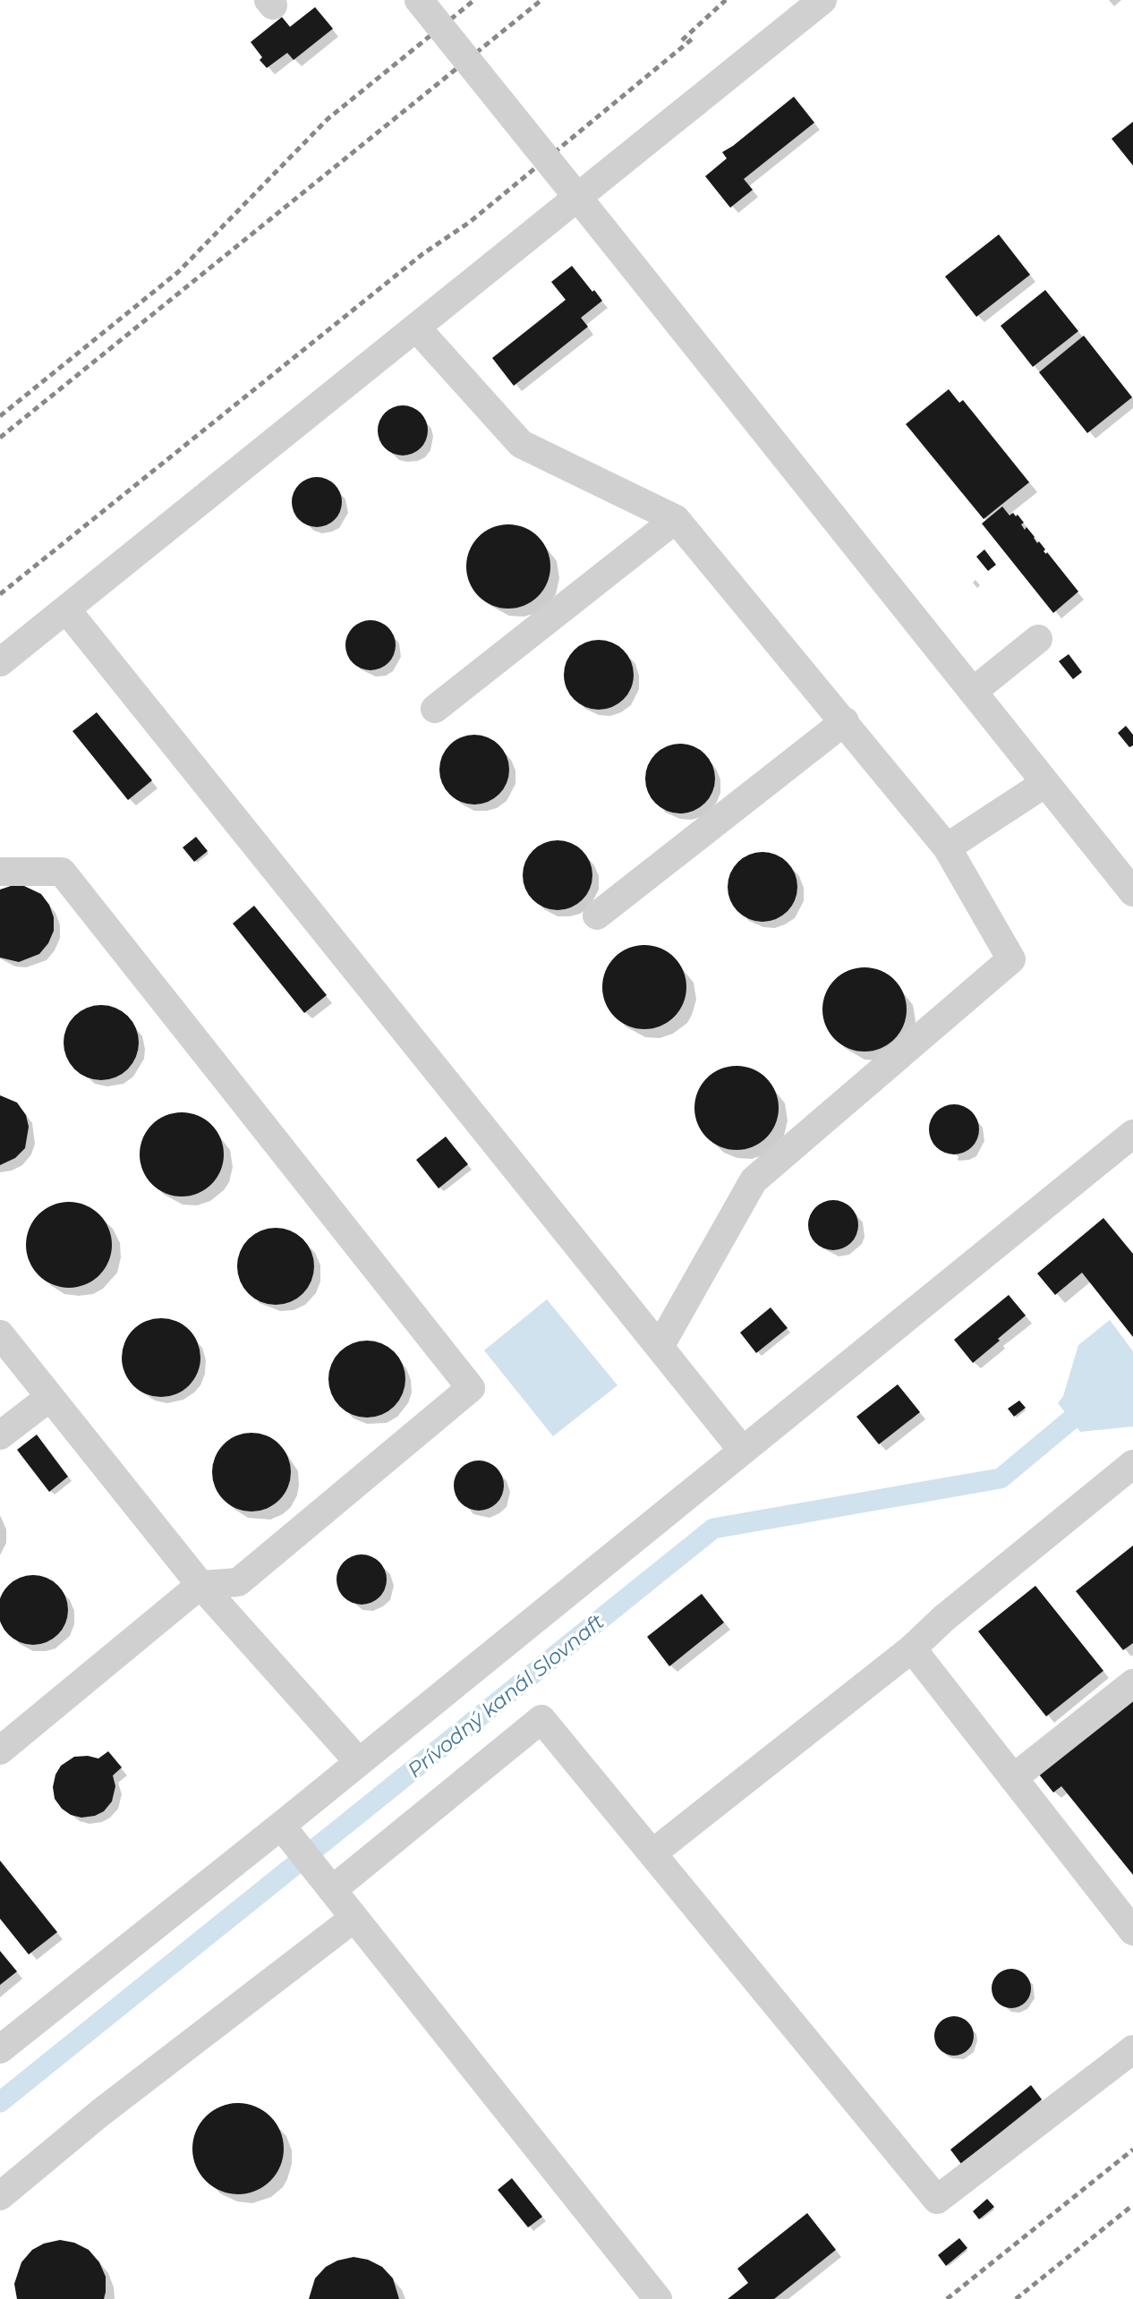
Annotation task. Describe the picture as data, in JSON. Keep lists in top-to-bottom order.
{
  "water": ["Prívodný kanál Slovnaft"]
}
